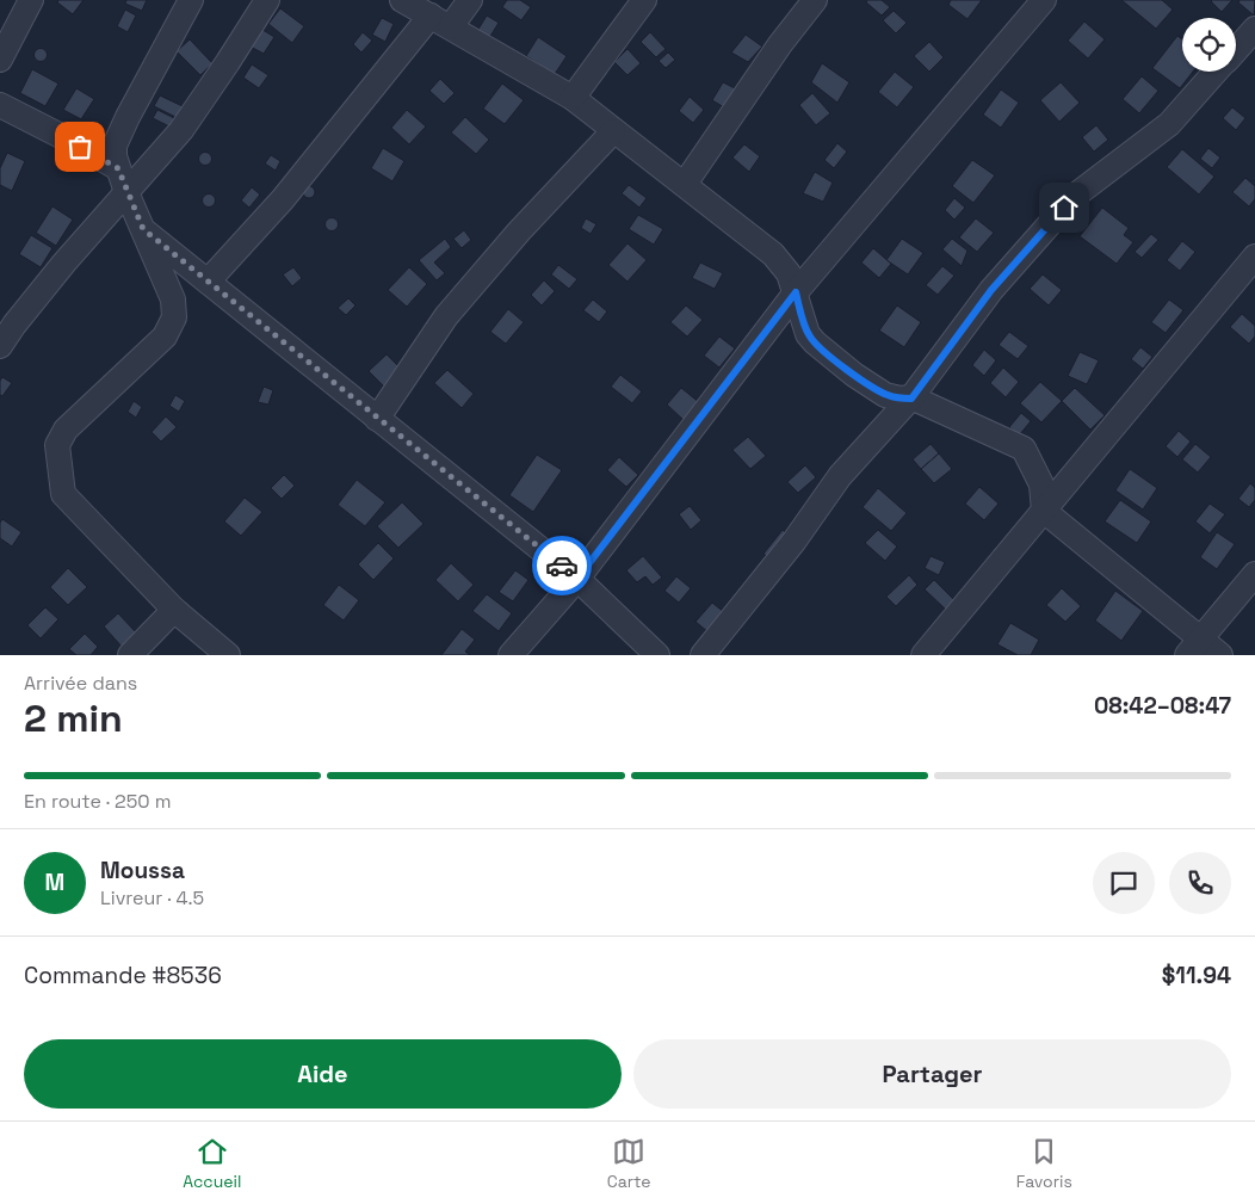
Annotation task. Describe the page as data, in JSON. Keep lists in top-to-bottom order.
{
  "page": {
    "heading": ["2 min", "Arrivée dans", "08:42–08:47"],
    "panel": [
      "Moussa",
      "Livreur · 4.5",
      "Commande #8536",
      "$11.94"
    ],
    "bar": "En route · 250 m",
    "round": "M",
    "buttons": ["Aide", "Partager"],
    "tabs": ["Accueil", "Carte", "Favoris"]
  }
}
